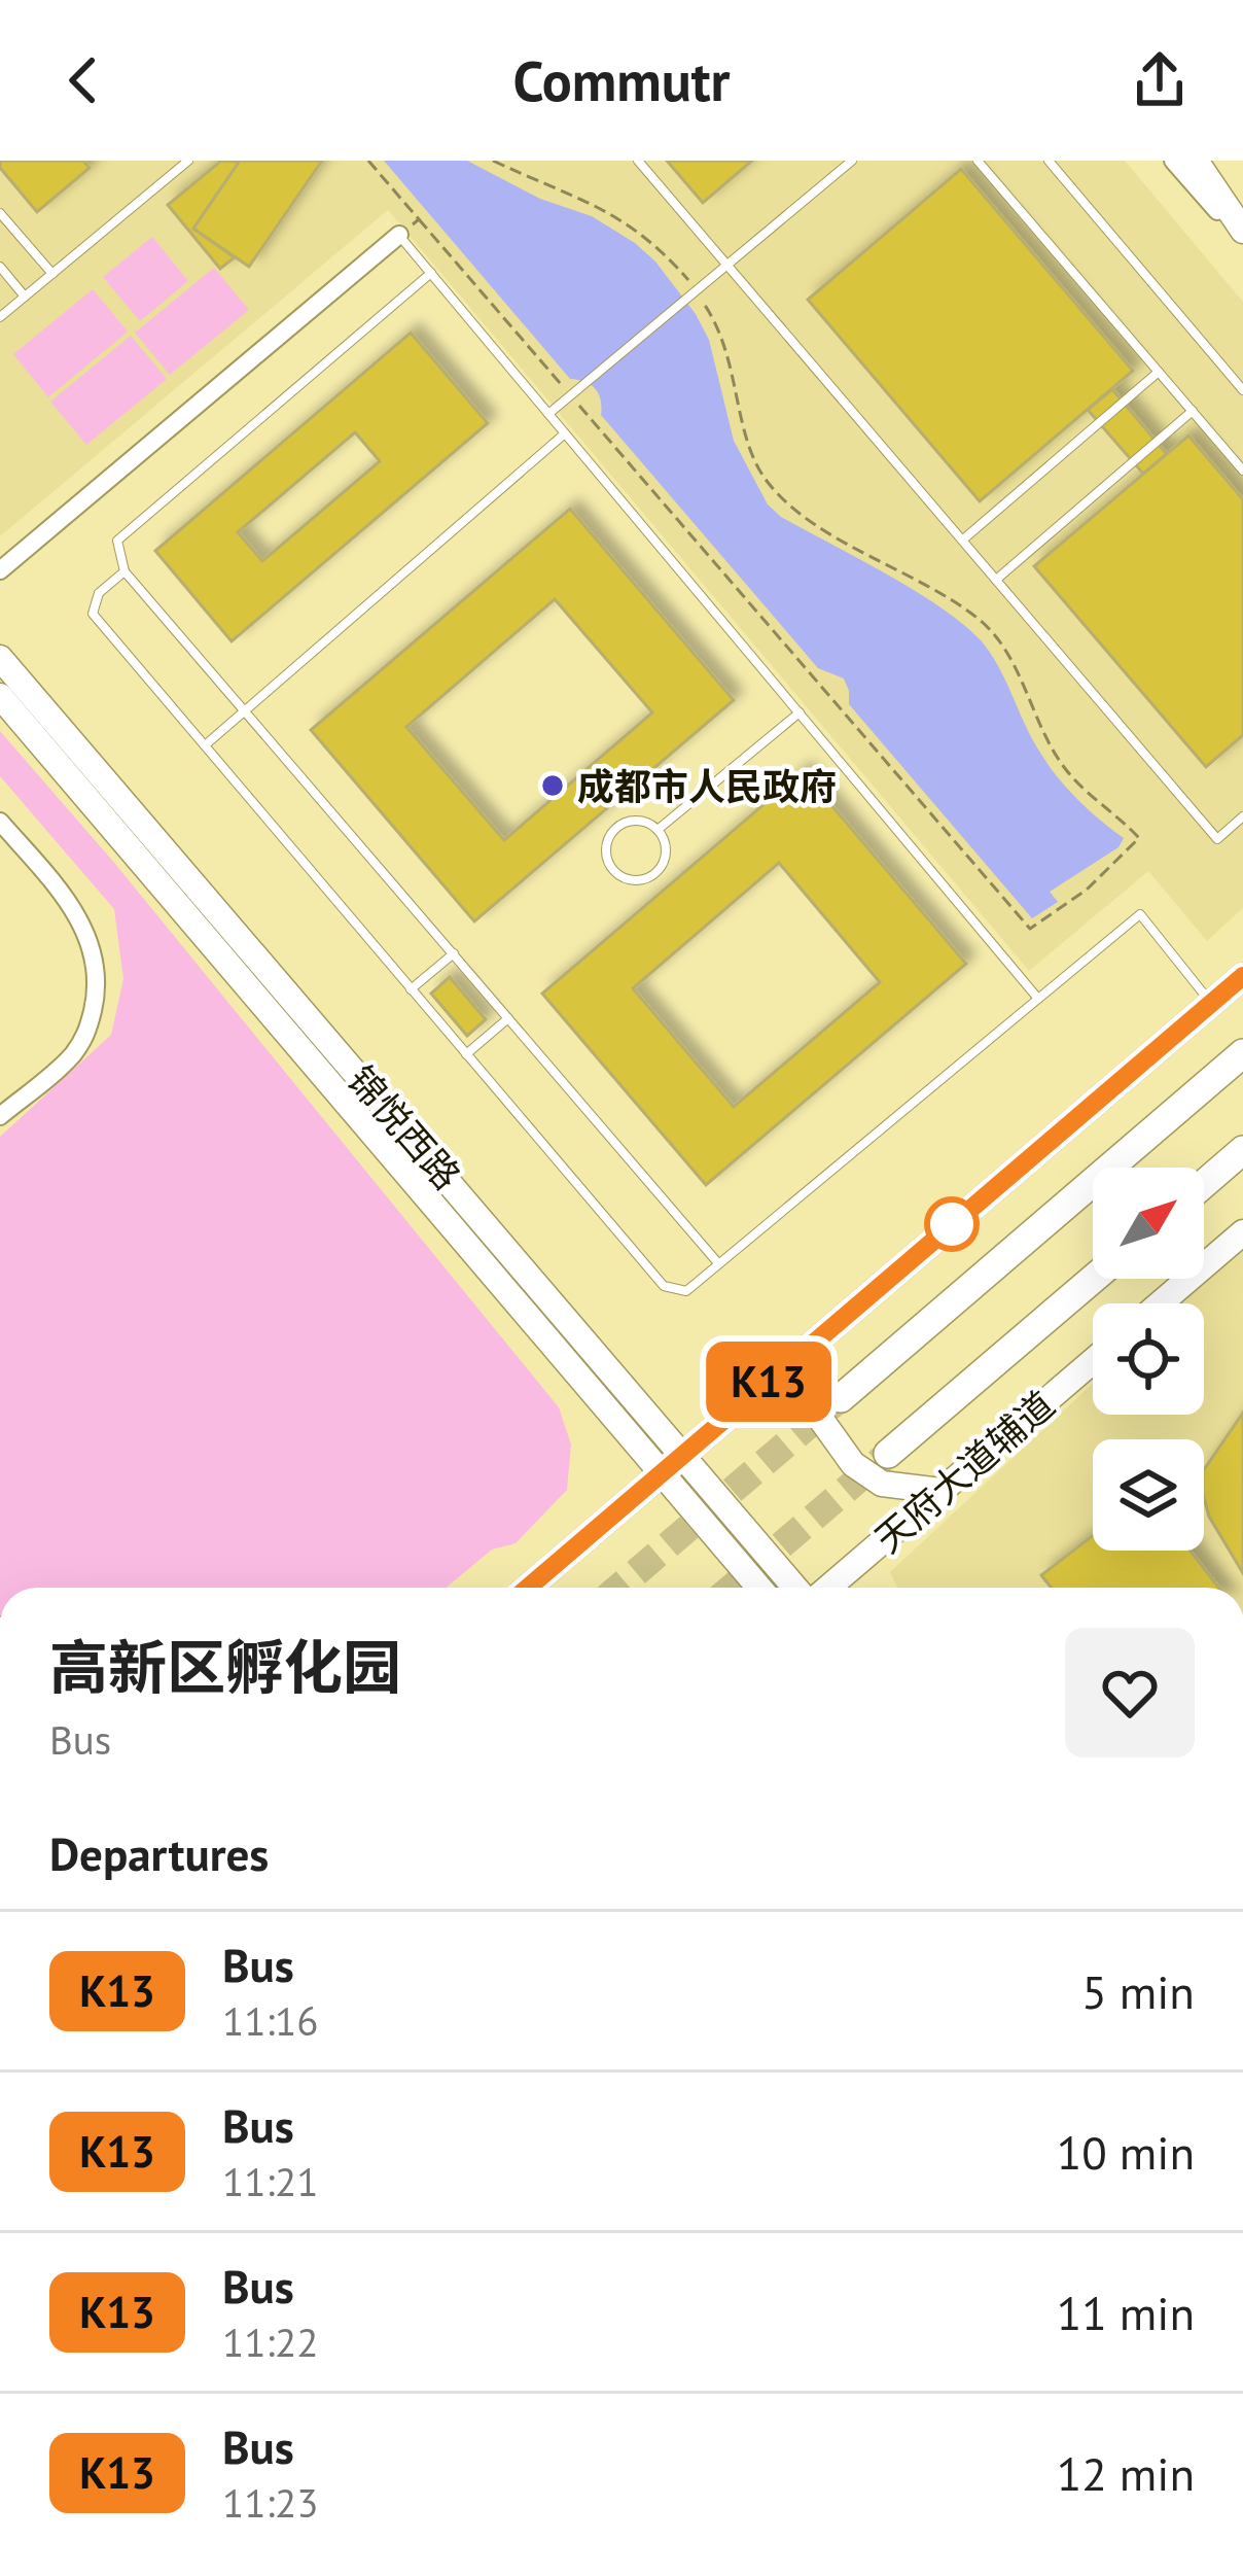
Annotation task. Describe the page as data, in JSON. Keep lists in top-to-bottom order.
{
  "streets": {
    "main road": ["锦悦西路", "天府大道辅道"]
  },
  "places": ["成都市人民政府"],
  "lines": ["bus line K13"],
  "north": "top right",
  "page": {
    "header": "Commutr",
    "on_map": "K13",
    "heading": [
      ["高新区孵化园", "Bus"],
      "Departures"
    ],
    "list": [
      {
        "mark": "K13",
        "name": "Bus",
        "note": "11:16",
        "value": "5 min"
      },
      {
        "mark": "K13",
        "name": "Bus",
        "note": "11:21",
        "value": "10 min"
      },
      {
        "mark": "K13",
        "name": "Bus",
        "note": "11:22",
        "value": "11 min"
      },
      {
        "mark": "K13",
        "name": "Bus",
        "note": "11:23",
        "value": "12 min"
      }
    ]
  }
}
